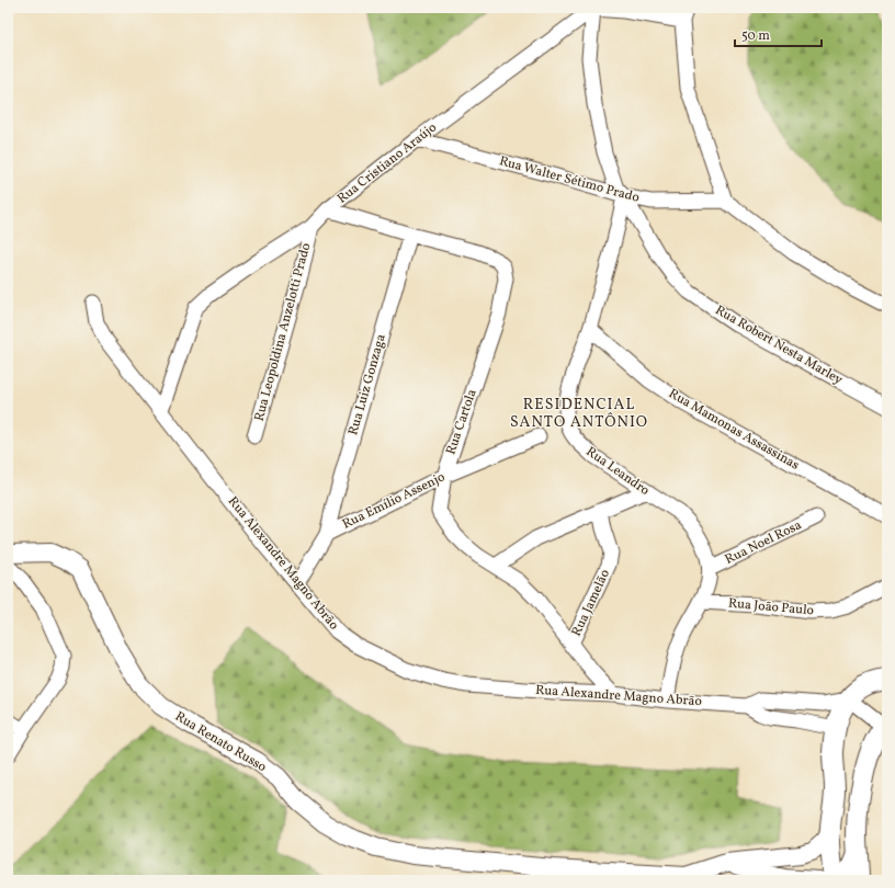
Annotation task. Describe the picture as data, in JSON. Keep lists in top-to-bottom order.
{
  "streets": {
    "street": [
      "Rua Cristiano Araújo",
      "Rua Walter Sétimo Prado",
      "Rua Leopoldina Anzelotti Prado",
      "Rua Robert Nesta Marley",
      "Rua Luiz Gonzaga",
      "Rua Cartola",
      "Rua Mamonas Assassinas",
      "Rua Leandro",
      "Rua Emílio Assenjo",
      "Rua Noel Rosa",
      "Rua Alexandre Magno Abrão",
      "Rua Jamelão",
      "Rua João Paulo",
      "Rua Renato Russo"
    ]
  },
  "crossings": [
    ["Rua Cristiano Araújo", "Rua Walter Sétimo Prado"],
    ["Rua Cristiano Araújo", "Rua Leopoldina Anzelotti Prado"],
    ["Rua Cristiano Araújo", "Rua Robert Nesta Marley"],
    ["Rua Cristiano Araújo", "Rua Cartola"],
    ["Rua Cristiano Araújo", "Rua Alexandre Magno Abrão"],
    ["Rua Walter Sétimo Prado", "Rua Robert Nesta Marley"],
    ["Rua Walter Sétimo Prado", "Rua Leandro"],
    ["Rua Robert Nesta Marley", "Rua Leandro"],
    ["Rua Luiz Gonzaga", "Rua Cartola"],
    ["Rua Luiz Gonzaga", "Rua Emílio Assenjo"],
    ["Rua Cartola", "Rua Emílio Assenjo"],
    ["Rua Cartola", "Rua Alexandre Magno Abrão"],
    ["Rua Cartola", "Rua Jamelão"],
    ["Rua Mamonas Assassinas", "Rua Leandro"],
    ["Rua Leandro", "Rua Noel Rosa"],
    ["Rua Emílio Assenjo", "Rua Alexandre Magno Abrão"]
  ],
  "districts": ["RESIDENCIAL SANTO ANTÔNIO"],
  "scale_bar": "50 m"
}
